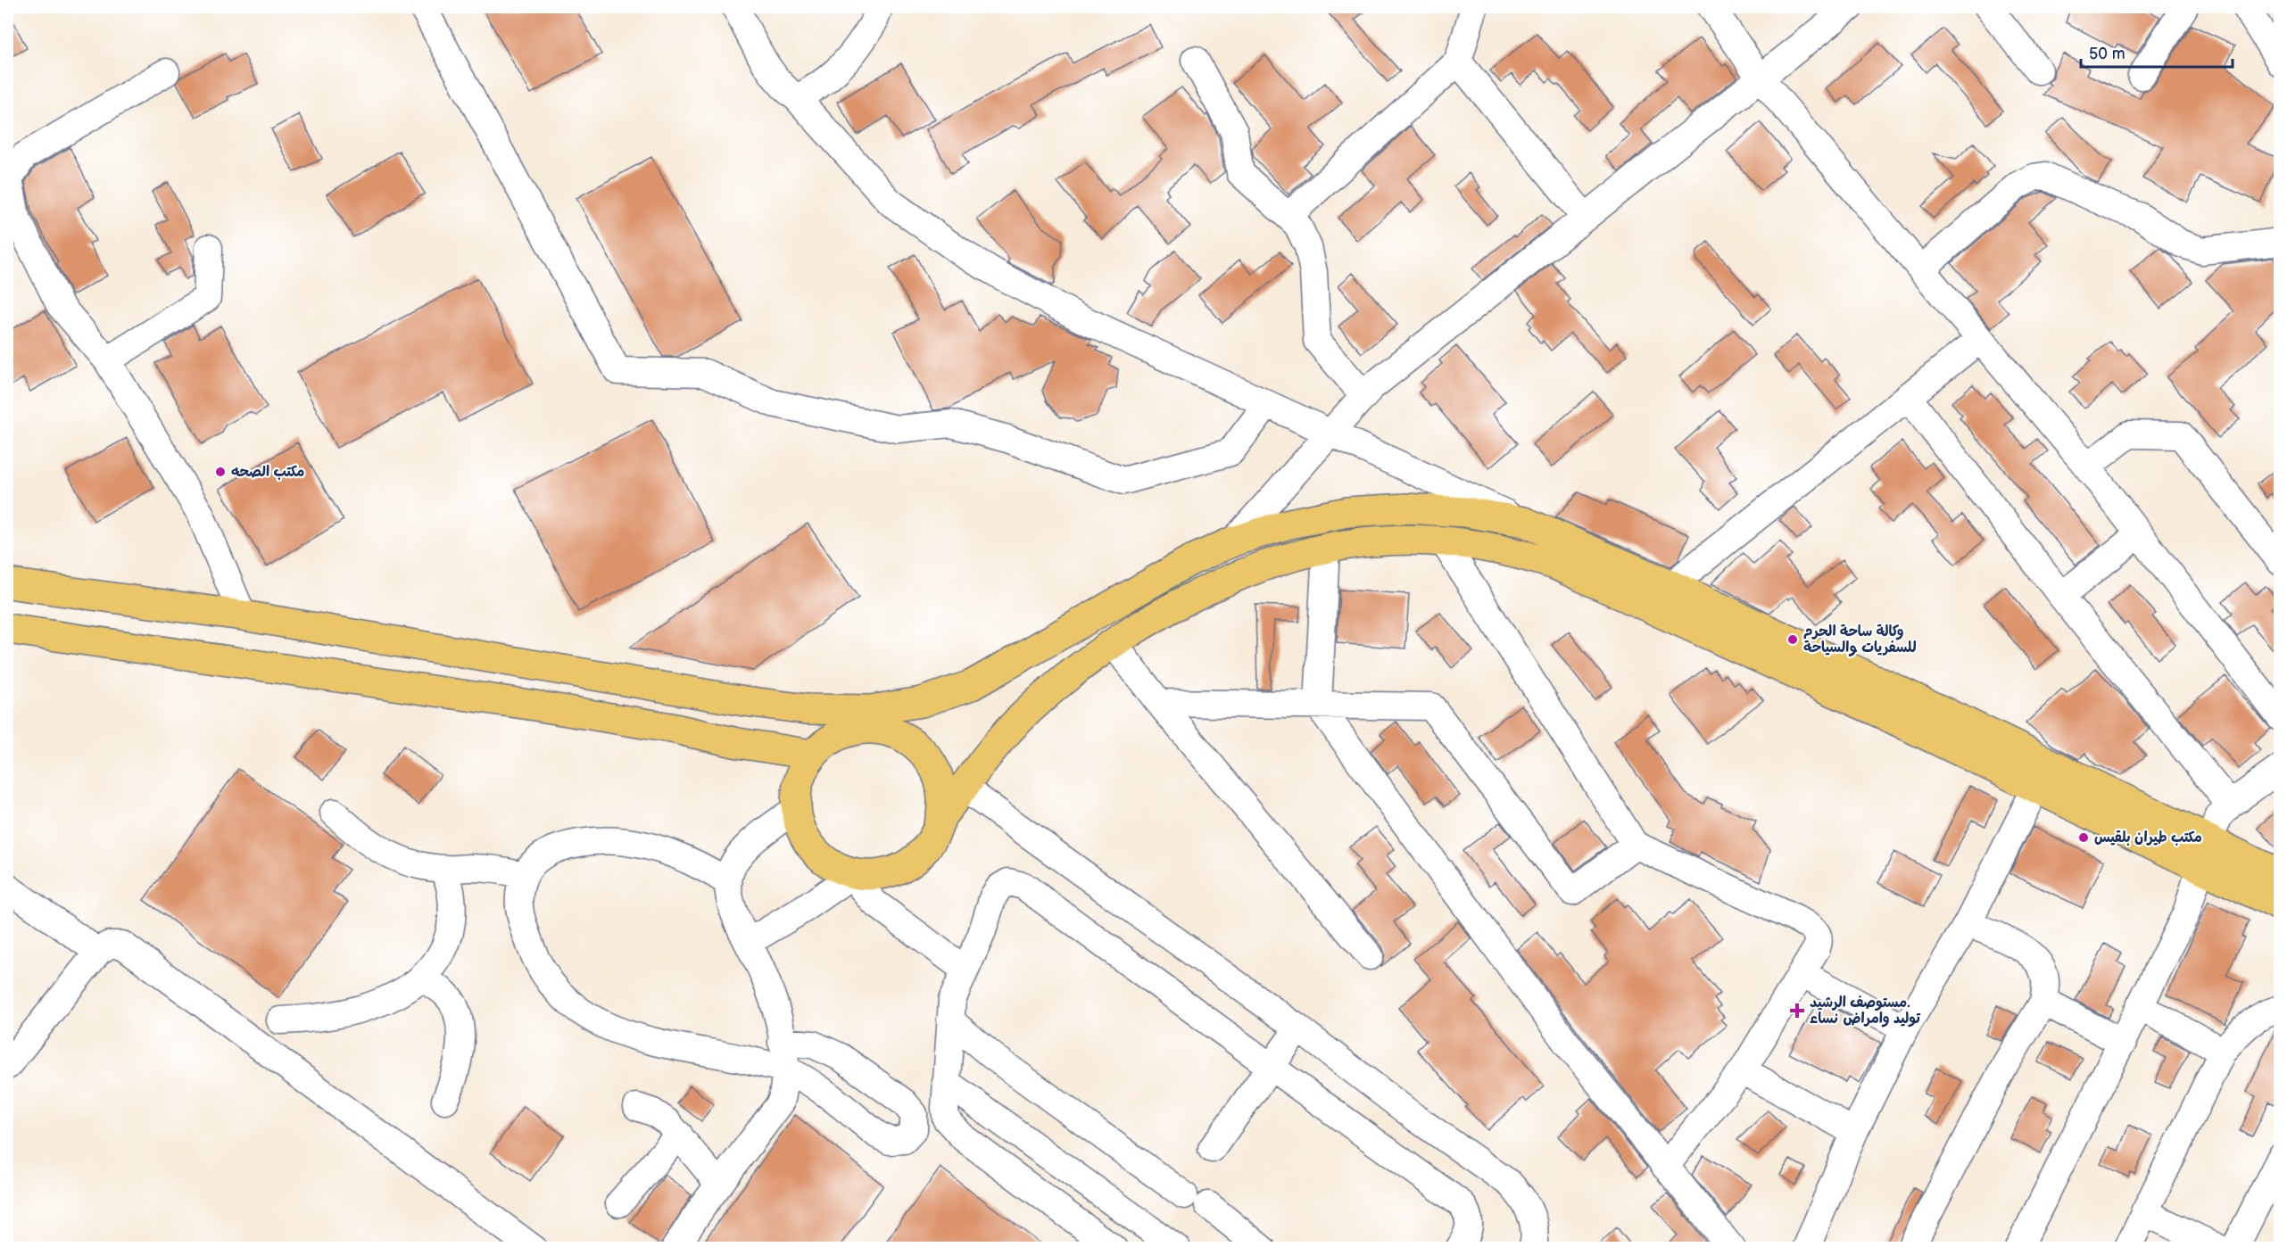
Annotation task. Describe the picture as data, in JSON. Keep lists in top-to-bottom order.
{
  "places": {
    "other": ["مكتب الصحه", "وكالة ساحة الحرم للسفريات والسياحة", "مكتب طيران بلقيس"],
    "health": ["مستوصف الرشيد. توليد وامراض نساء"]
  },
  "scale_bar": "50 m"
}
